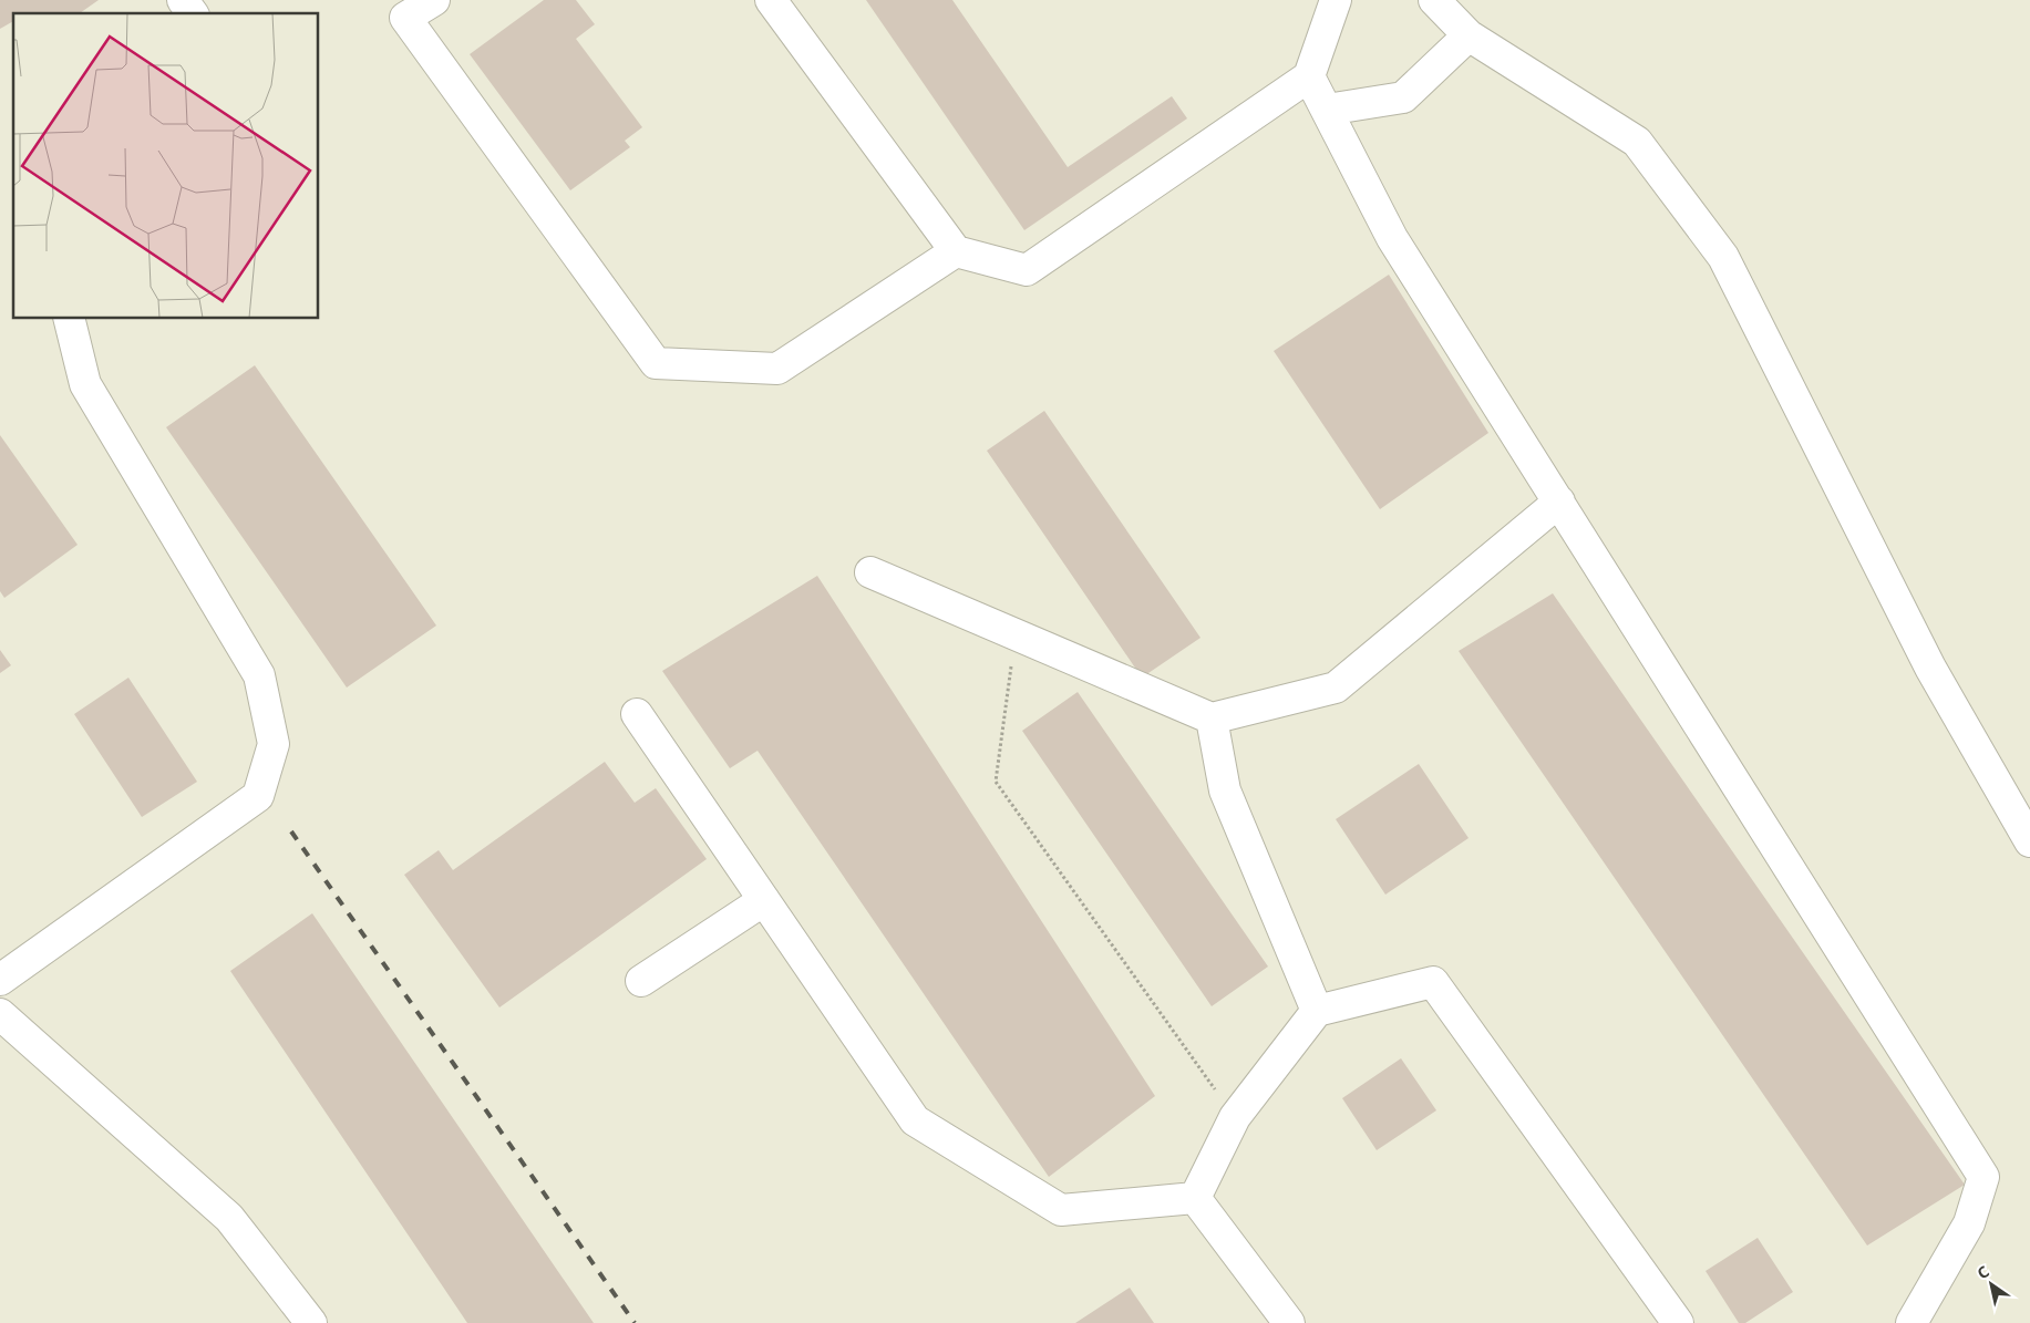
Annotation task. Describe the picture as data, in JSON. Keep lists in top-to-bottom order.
{
  "north": "top left"
}
